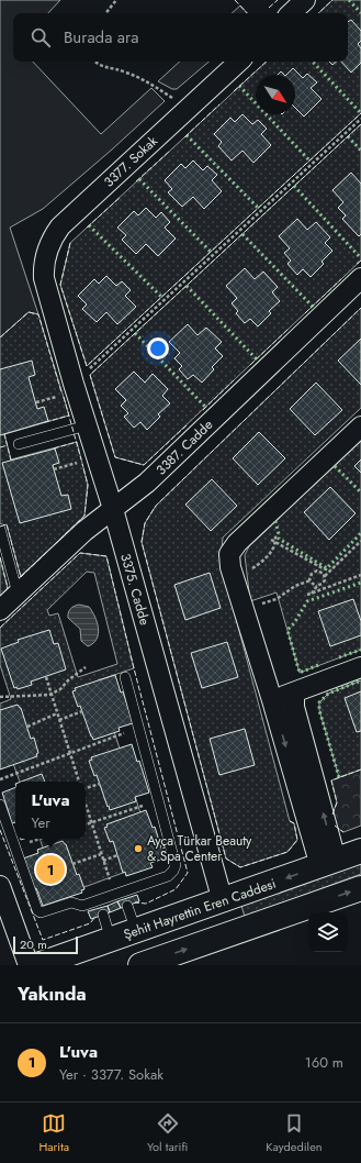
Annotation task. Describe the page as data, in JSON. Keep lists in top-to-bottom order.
{
  "streets": {
    "main road": ["Şehit Hayrettin Eren Caddesi"],
    "street": ["3377. Sokak", "3387. Cadde", "3375. Cadde"]
  },
  "crossings": [
    ["3377. Sokak", "3375. Cadde"],
    ["3387. Cadde", "3375. Cadde"],
    ["3375. Cadde", "Şehit Hayrettin Eren Caddesi"]
  ],
  "places": ["Ayça Türkar Beauty & Spa Center"],
  "scale_bar": "20 m",
  "north": "bottom right",
  "page": {
    "search": "Burada ara",
    "popup": ["L'uva", "Yer"],
    "pins": "1",
    "scale": "20 m",
    "heading": "Yakında",
    "list": [
      {
        "mark": "1",
        "name": "L'uva",
        "note": "Yer · 3377. Sokak",
        "value": "160 m"
      }
    ],
    "nav": ["Harita", "Yol tarifi", "Kaydedilen"]
  }
}
